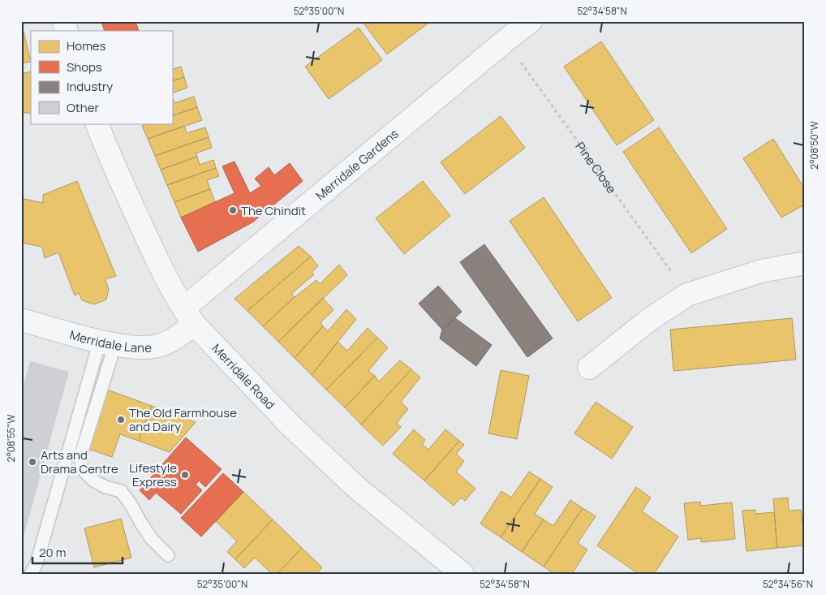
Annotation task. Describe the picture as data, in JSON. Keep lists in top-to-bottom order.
{
  "streets": {
    "street": ["Merridale Gardens", "Merridale Lane", "Merridale Road"],
    "path": ["Pine Close"]
  },
  "crossings": [
    ["Merridale Gardens", "Pine Close"],
    ["Merridale Gardens", "Merridale Lane"],
    ["Merridale Gardens", "Merridale Road"],
    ["Merridale Lane", "Merridale Road"]
  ],
  "places": [
    "The Chindit",
    "The Old Farmhouse and Dairy",
    "Arts and Drama Centre",
    "Lifestyle Express"
  ],
  "legend": [
    "Homes",
    "Shops",
    "Industry",
    "Other"
  ],
  "scale_bar": "20 m",
  "coordinates": [
    "52°35'00\"N",
    "52°34'58\"N",
    "2°08'50\"W",
    "2°08'55\"W",
    "52°34'56\"N"
  ]
}
